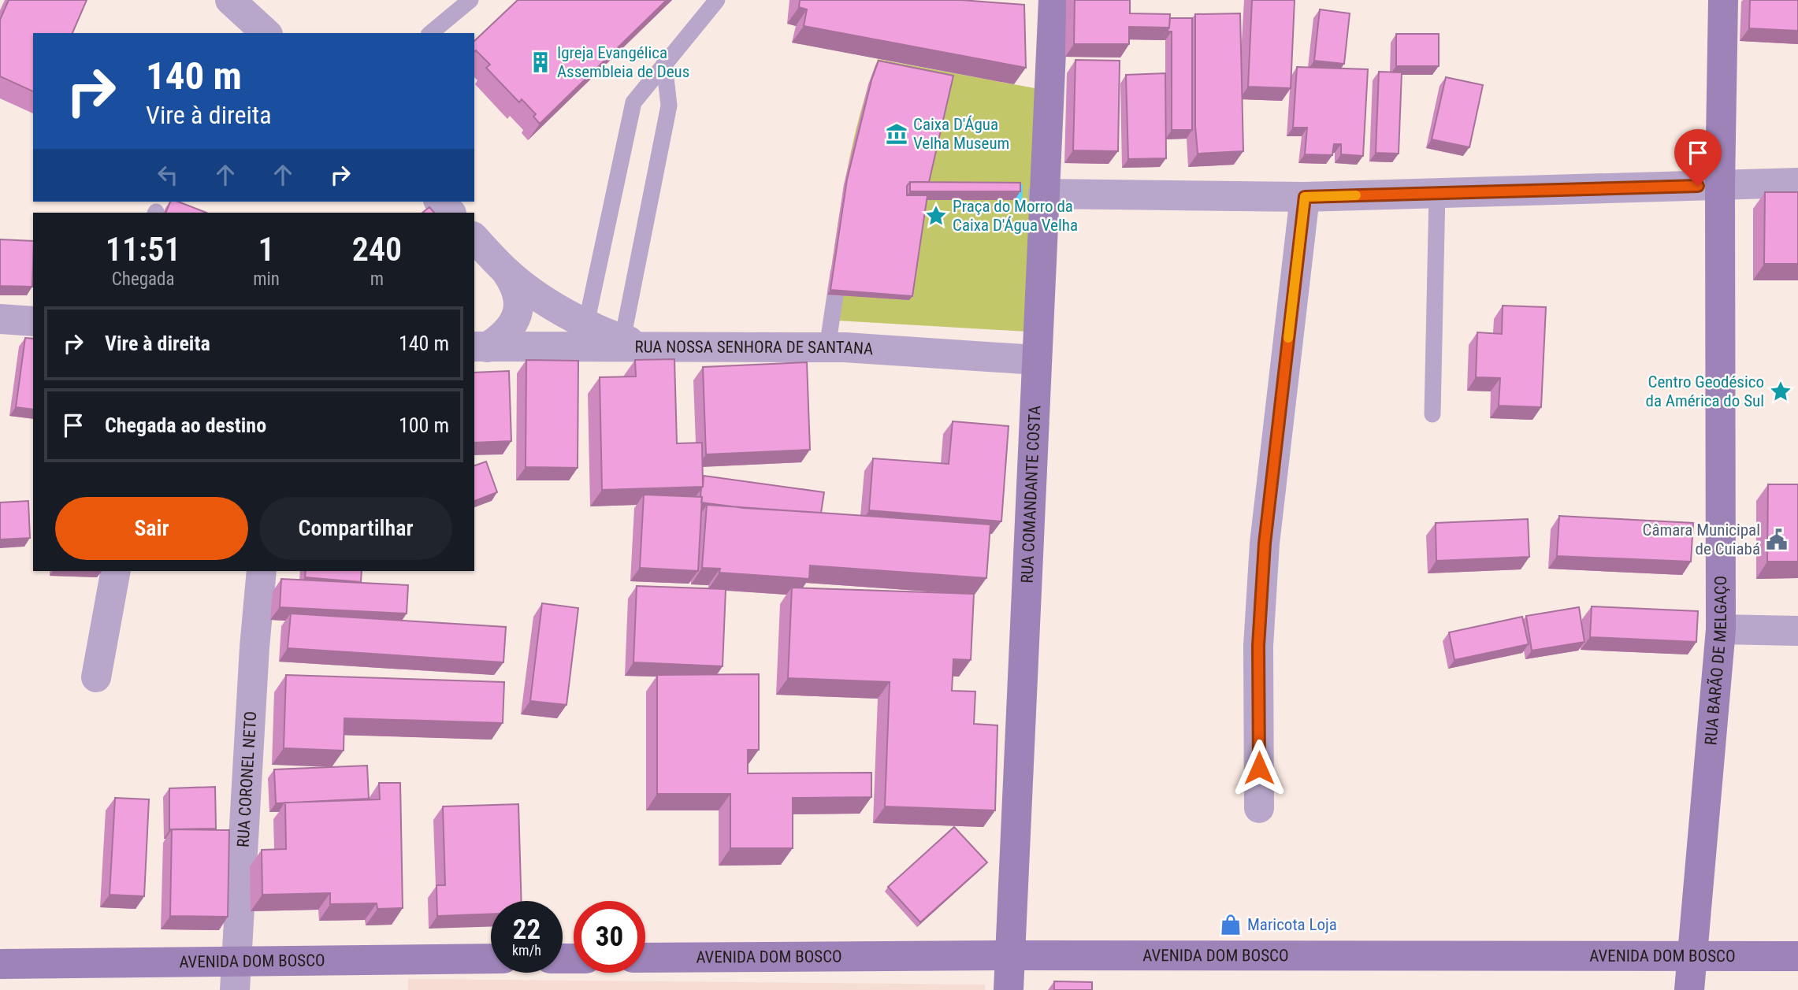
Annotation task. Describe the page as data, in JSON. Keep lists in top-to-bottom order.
{
  "streets": {
    "street": [
      "RUA NOSSA SENHORA DE SANTANA",
      "RUA COMANDANTE COSTA",
      "RUA BARÃO DE MELGAÇO",
      "RUA CORONEL NETO",
      "AVENIDA DOM BOSCO"
    ]
  },
  "crossings": [
    ["RUA NOSSA SENHORA DE SANTANA", "RUA COMANDANTE COSTA"],
    ["RUA COMANDANTE COSTA", "AVENIDA DOM BOSCO"],
    ["RUA BARÃO DE MELGAÇO", "AVENIDA DOM BOSCO"],
    ["RUA CORONEL NETO", "AVENIDA DOM BOSCO"]
  ],
  "places": {
    "building": ["Igreja Evangélica Assembleia de Deus"],
    "museum": ["Caixa D'Água Velha Museum"],
    "place": ["Praça do Morro da Caixa D'Água Velha", "Centro Geodésico da América do Sul"],
    "public building": ["Câmara Municipal de Cuiabá"],
    "shop": ["Maricota Loja"]
  },
  "page": {
    "turn": ["140 m", "Vire à direita"],
    "eta": [
      "11:51",
      "Chegada",
      "1",
      "min",
      "240",
      "m"
    ],
    "list": [
      {
        "name": "Vire à direita",
        "value": "140 m"
      },
      {
        "name": "Chegada ao destino",
        "value": "100 m"
      }
    ],
    "buttons": ["Sair", "Compartilhar"],
    "speed": "22 km/h",
    "limit": "30"
  }
}
